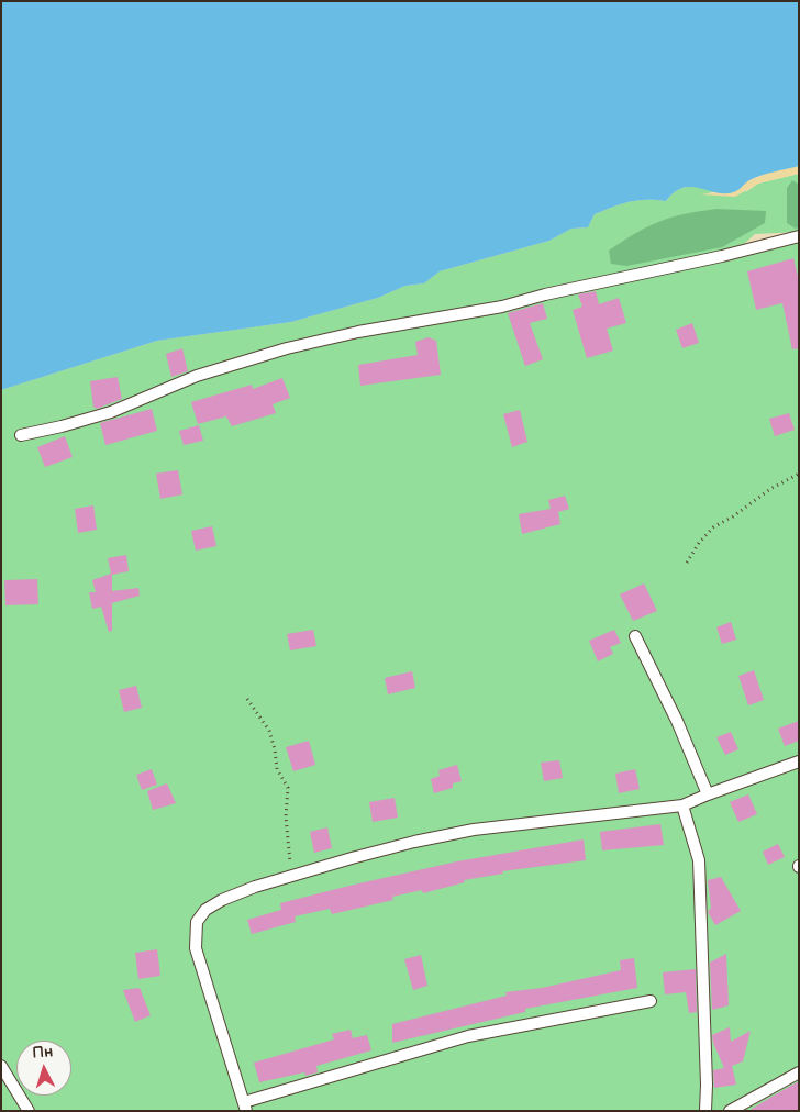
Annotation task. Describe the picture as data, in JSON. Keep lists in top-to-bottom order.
{
  "north": "top"
}
